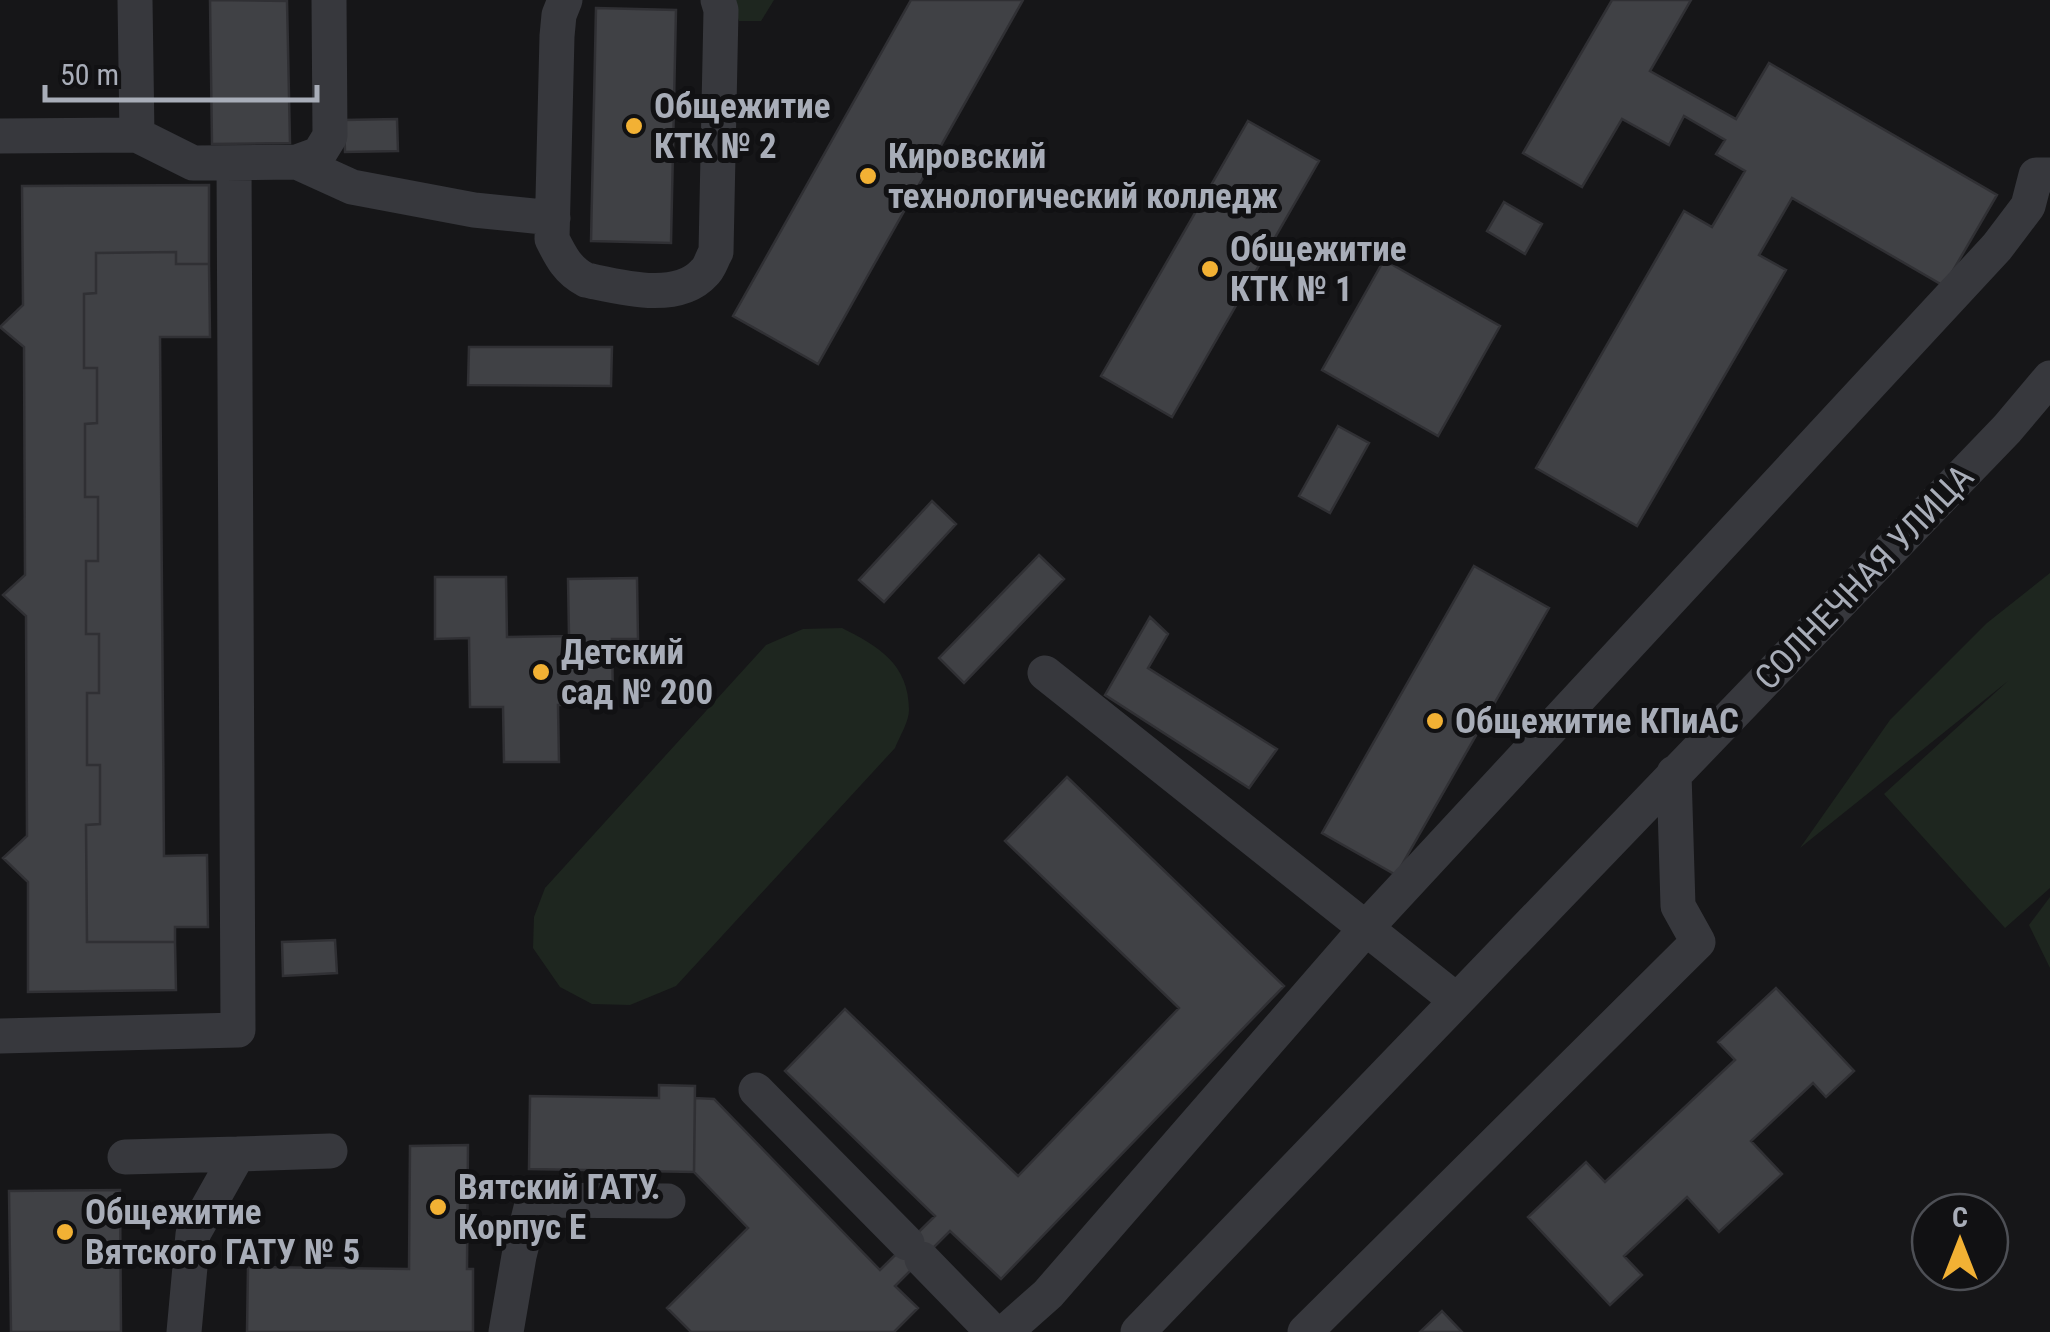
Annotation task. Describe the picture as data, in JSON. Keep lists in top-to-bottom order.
{
  "streets": {
    "street": ["СОЛНЕЧНАЯ УЛИЦА"]
  },
  "places": [
    "Общежитие КТК № 2",
    "Кировский технологический колледж",
    "Общежитие КТК № 1",
    "Детский сад № 200",
    "Общежитие КПиАС",
    "Вятский ГАТУ. Корпус Е",
    "Общежитие Вятского ГАТУ № 5"
  ],
  "scale_bar": "50 m",
  "north": "top"
}
